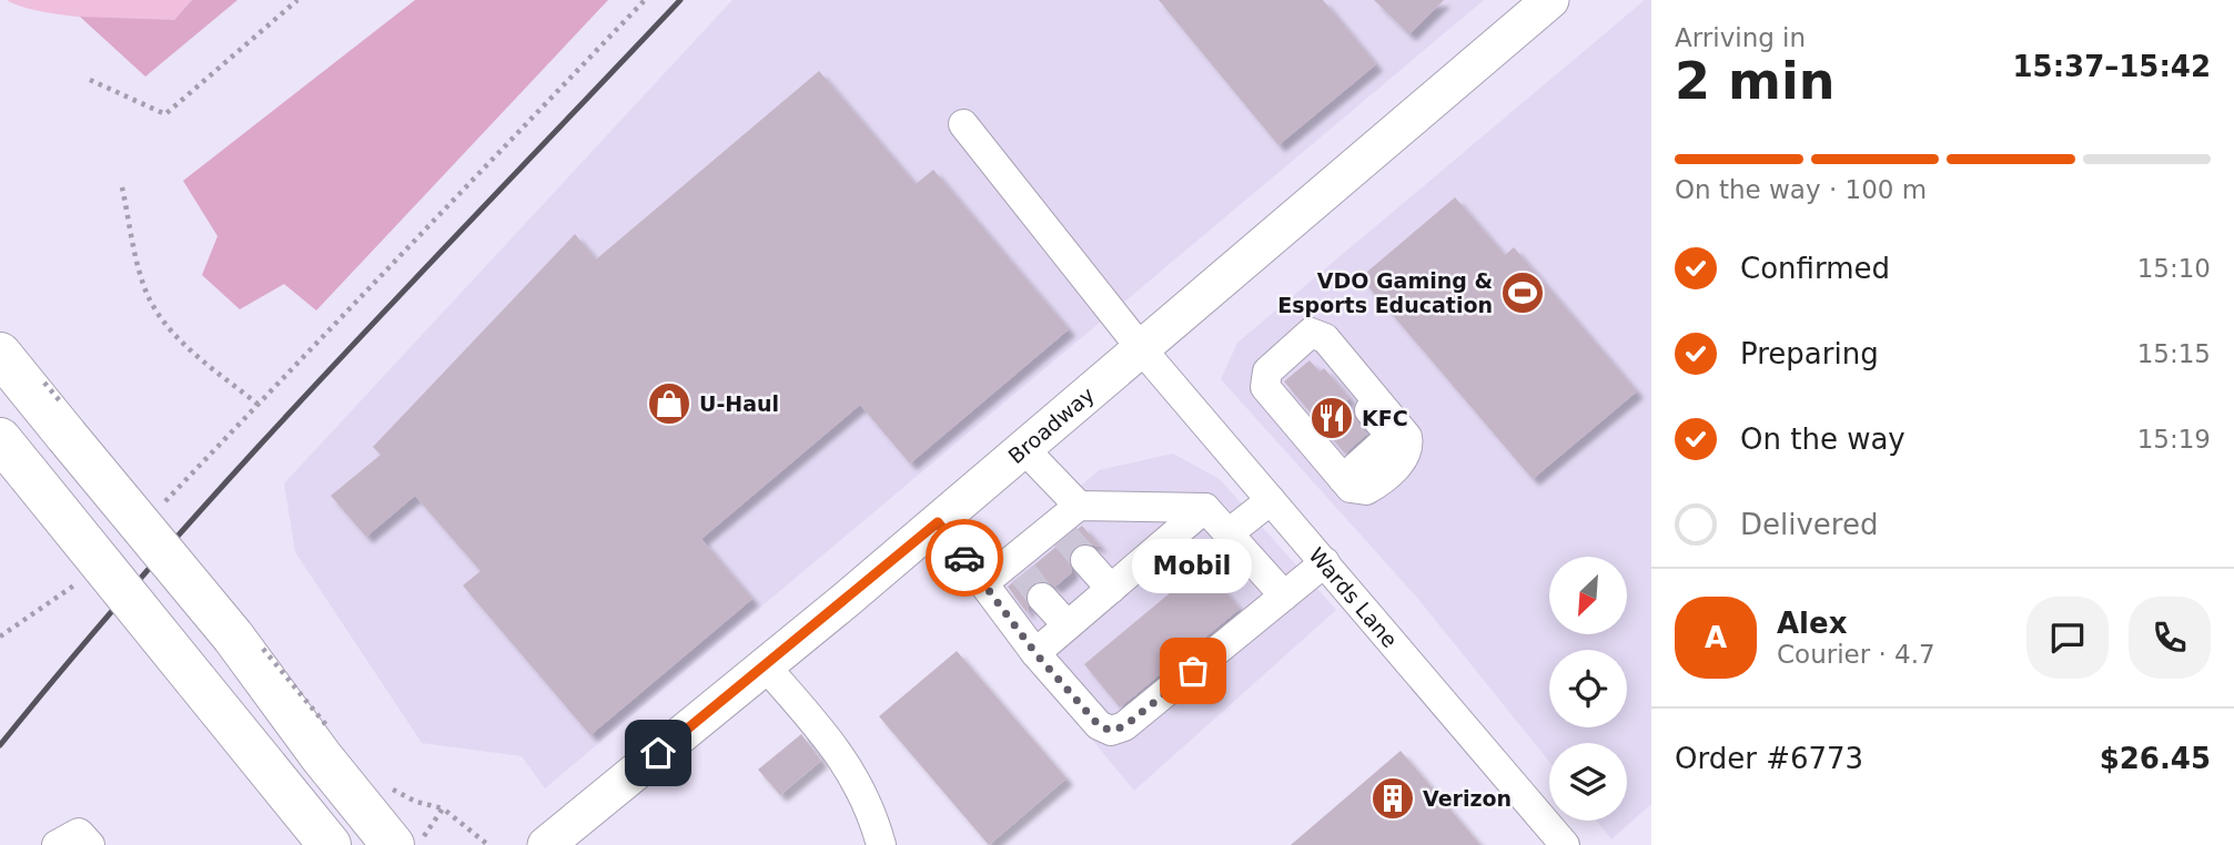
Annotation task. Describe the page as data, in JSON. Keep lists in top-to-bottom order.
{
  "streets": {
    "main road": ["Broadway"],
    "street": ["Wards Lane"]
  },
  "crossings": [
    ["Broadway", "Wards Lane"]
  ],
  "places": {
    "sports": ["VDO Gaming & Esports Education"],
    "shop": ["U-Haul"],
    "restaurant": ["KFC"],
    "other": ["Mobil"],
    "building": ["Verizon"]
  },
  "north": "bottom left",
  "page": {
    "heading": ["2 min", "Arriving in", "15:37–15:42"],
    "panel": [
      "Alex",
      "Courier · 4.7",
      "Order #6773",
      "$26.45"
    ],
    "bar": "On the way · 100 m",
    "list": [
      ["Confirmed", "15:10"],
      ["Preparing", "15:15"],
      ["On the way", "15:19"],
      "Delivered"
    ],
    "bubble": "Mobil",
    "round": "A"
  }
}
